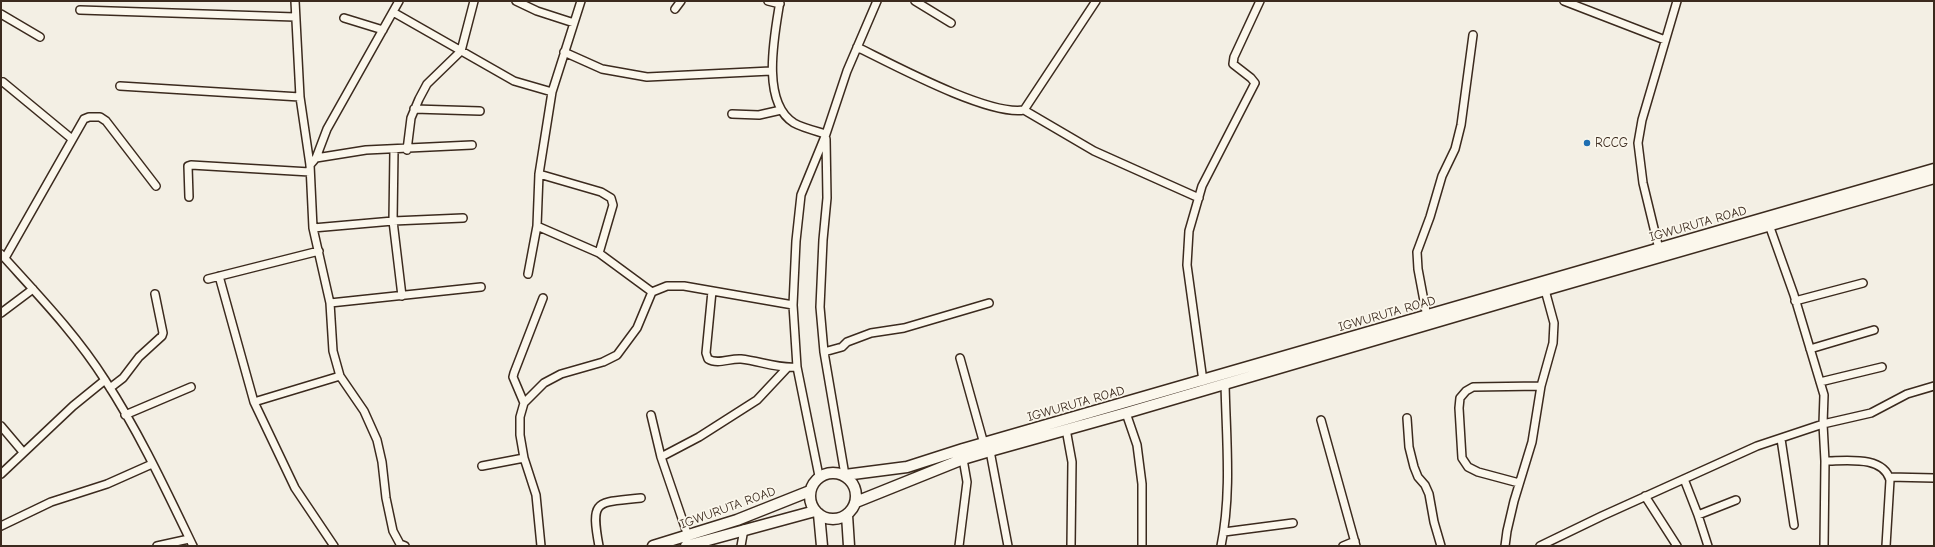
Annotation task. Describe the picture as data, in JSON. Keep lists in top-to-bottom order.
{
  "streets": {
    "main road": ["IGWURUTA ROAD"]
  },
  "places": ["RCCG"]
}
